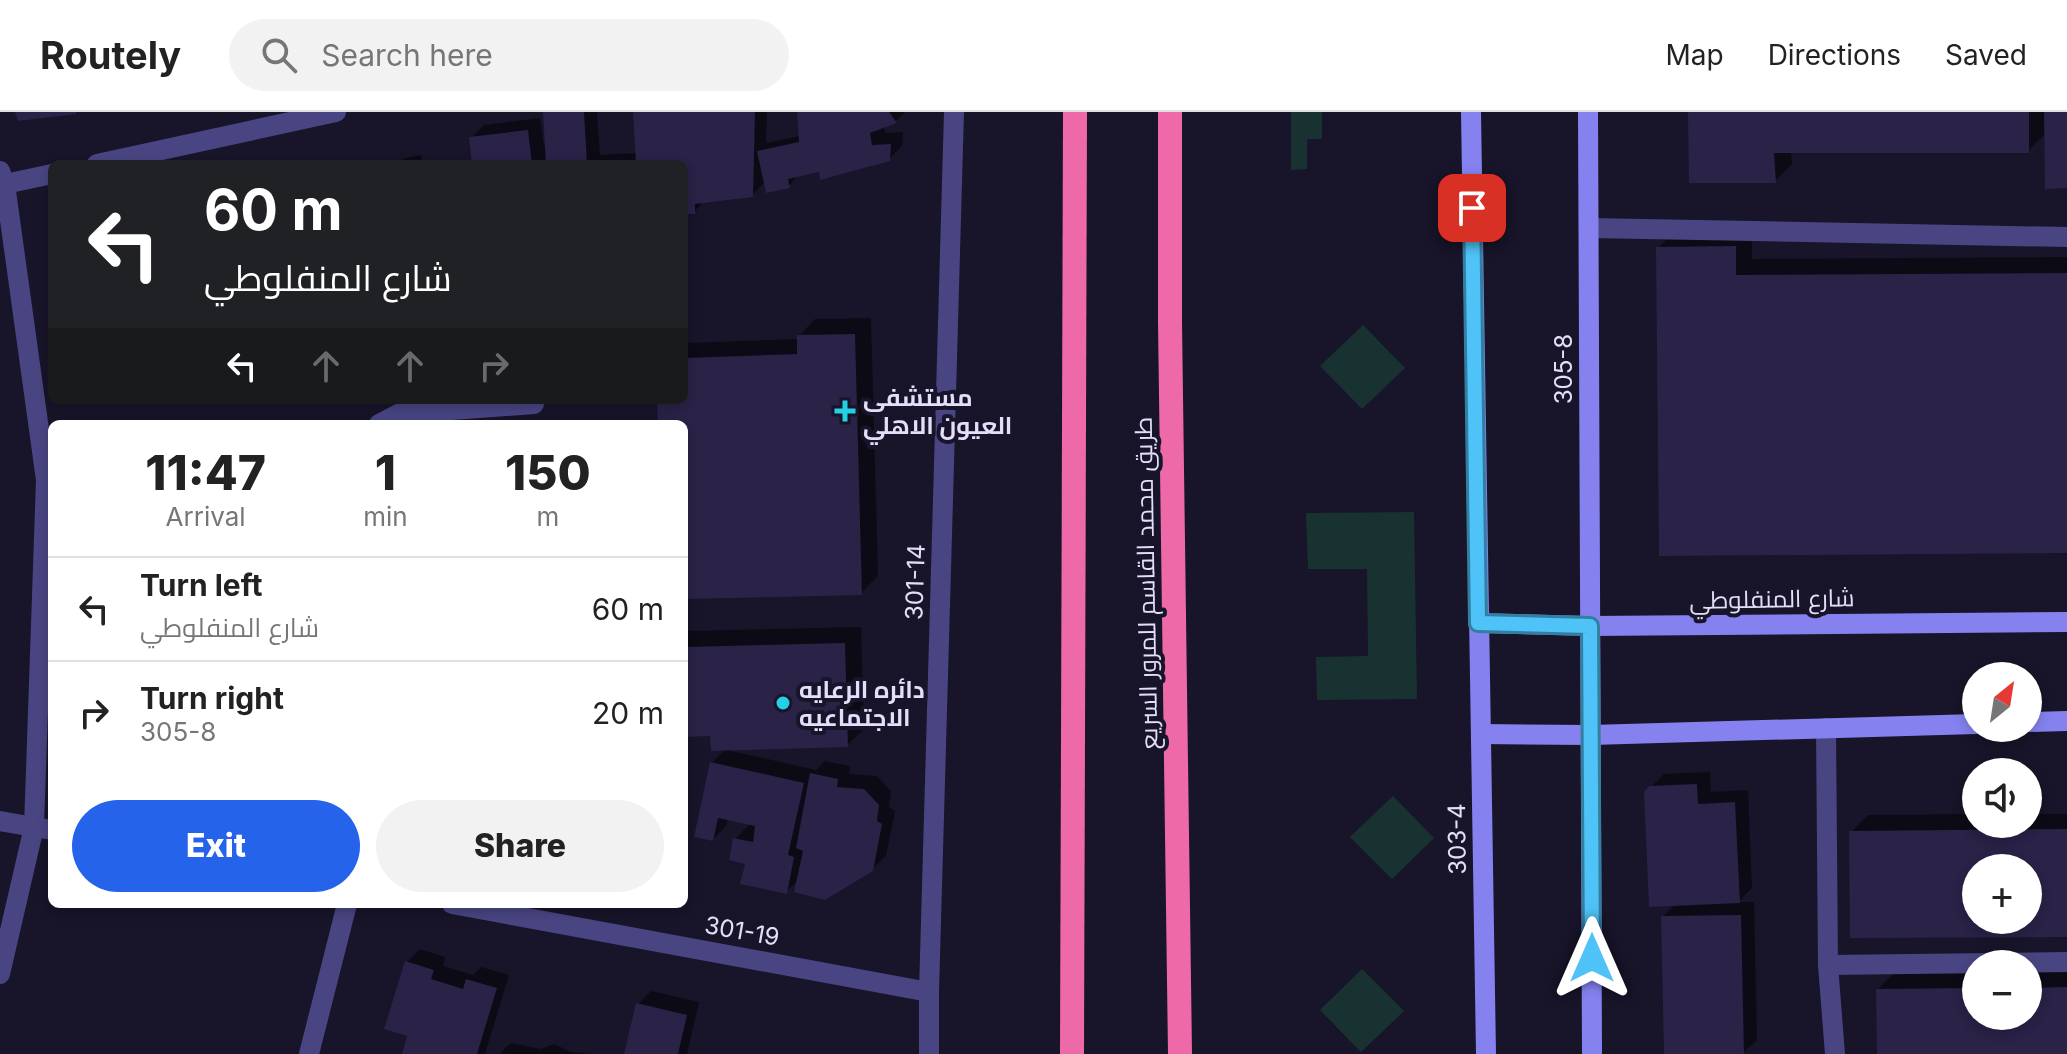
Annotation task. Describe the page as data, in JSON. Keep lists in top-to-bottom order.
{
  "streets": {
    "highway": ["طريق محمد القاسم للمرور السريع"],
    "street": [
      "305-8",
      "301-14",
      "شارع المنفلوطي",
      "303-4",
      "301-19"
    ]
  },
  "crossings": [
    ["305-8", "شارع المنفلوطي"],
    ["301-14", "301-19"],
    ["شارع المنفلوطي", "303-4"]
  ],
  "places": {
    "health": ["مستشفى العيون الاهلي"],
    "other": ["دائره الرعايه الاجتماعيه"]
  },
  "north": "top right",
  "page": {
    "header": "Routely",
    "search": "Search here",
    "nav": ["Map", "Directions", "Saved"],
    "turn": ["60 m", "شارع المنفلوطي"],
    "eta": [
      "11:47",
      "Arrival",
      "1",
      "min",
      "150",
      "m"
    ],
    "list": [
      {
        "name": "Turn left",
        "note": "شارع المنفلوطي",
        "value": "60 m"
      },
      {
        "name": "Turn right",
        "note": "305-8",
        "value": "20 m"
      }
    ],
    "map_buttons": ["+", "−"],
    "buttons": ["Exit", "Share"]
  }
}
